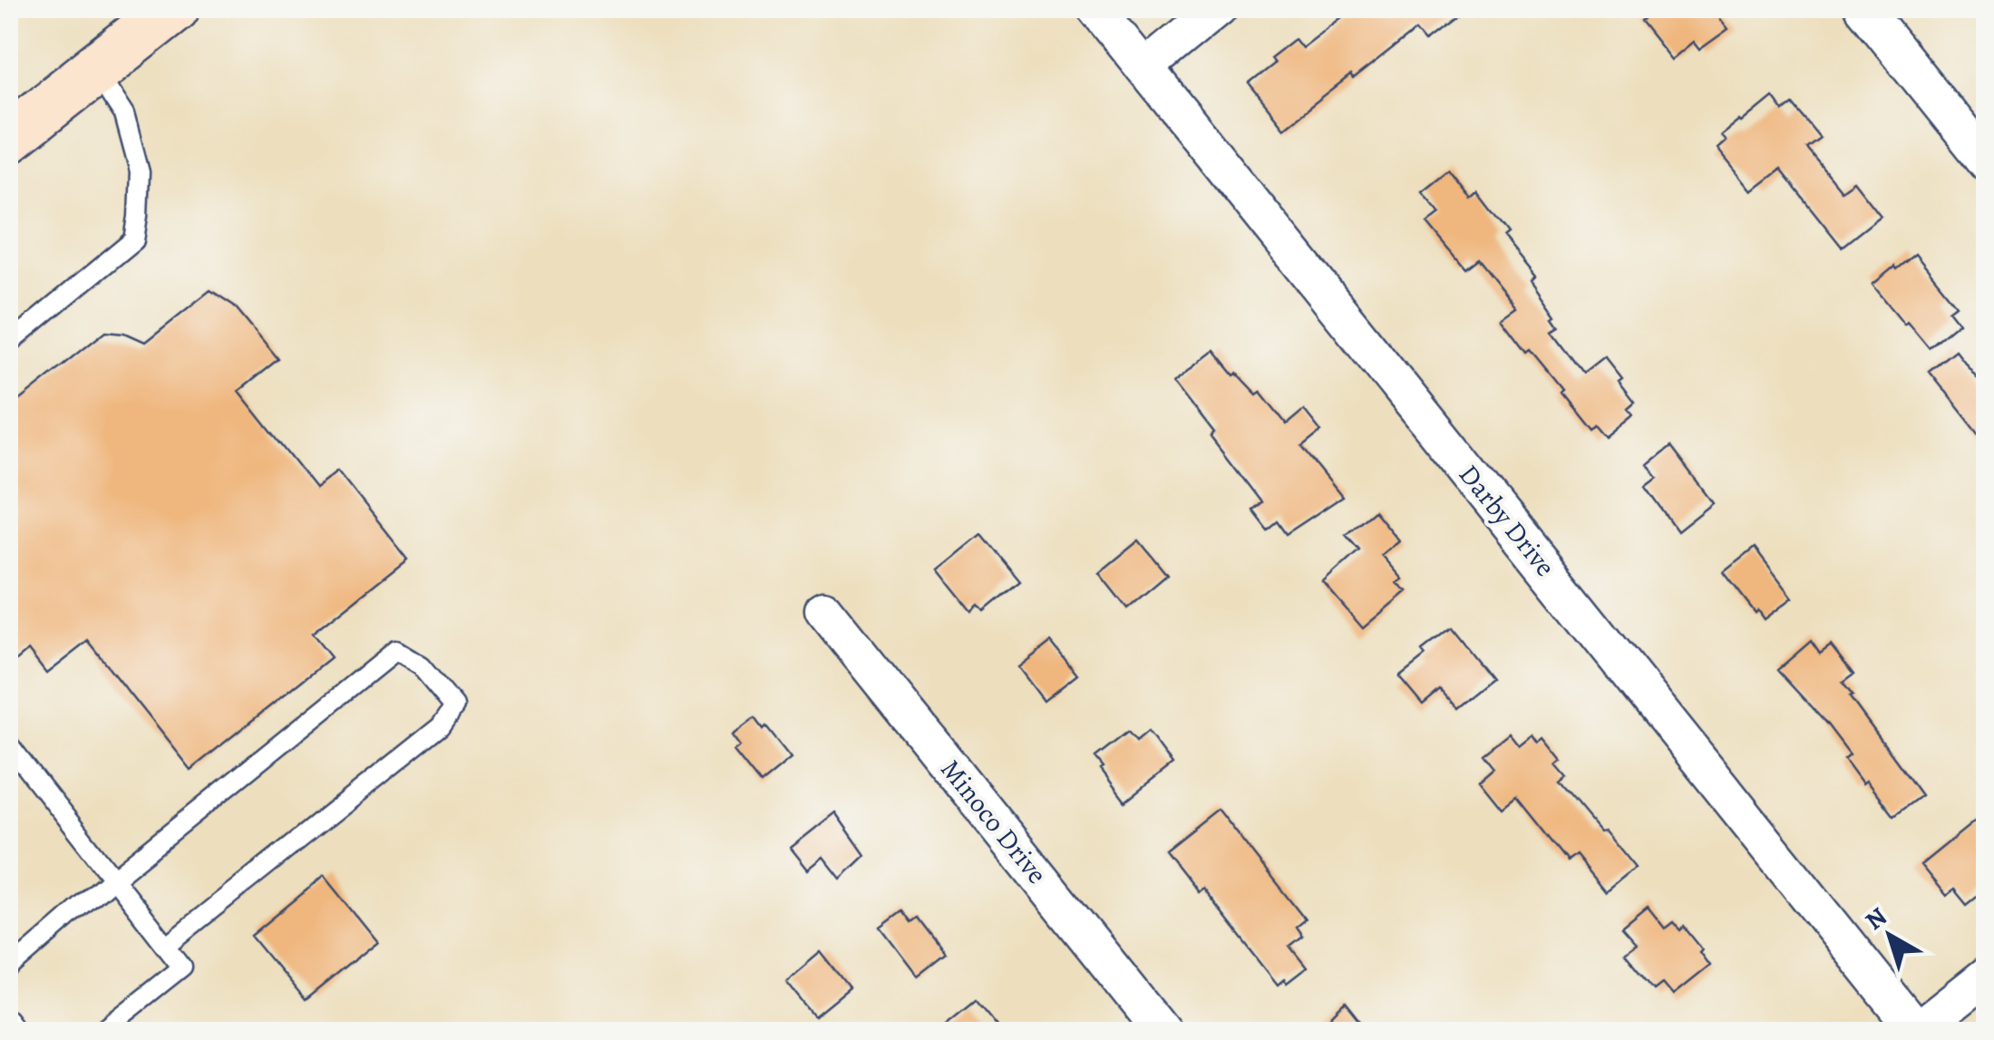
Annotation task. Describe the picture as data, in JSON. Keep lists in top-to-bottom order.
{
  "streets": {
    "street": ["Darby Drive", "Minoco Drive"]
  },
  "north": "top left"
}
